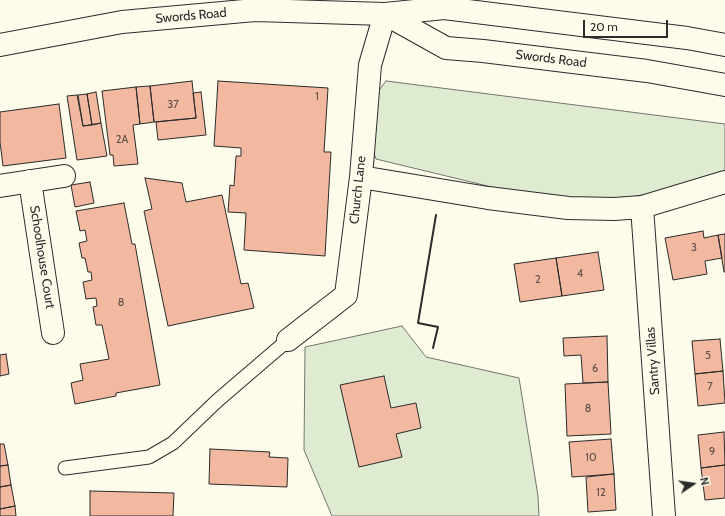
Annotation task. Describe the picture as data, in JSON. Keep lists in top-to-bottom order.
{
  "streets": {
    "street": [
      "Swords Road",
      "Church Lane",
      "Schoolhouse Court",
      "Santry Villas"
    ]
  },
  "crossings": [
    ["Swords Road", "Church Lane"]
  ],
  "house_numbers": [
    "1",
    "37",
    "2A",
    "3",
    "4",
    "2",
    "8",
    "5",
    "6",
    "7",
    "8",
    "9",
    "10",
    "12"
  ],
  "scale_bar": "20 m",
  "north": "right"
}
